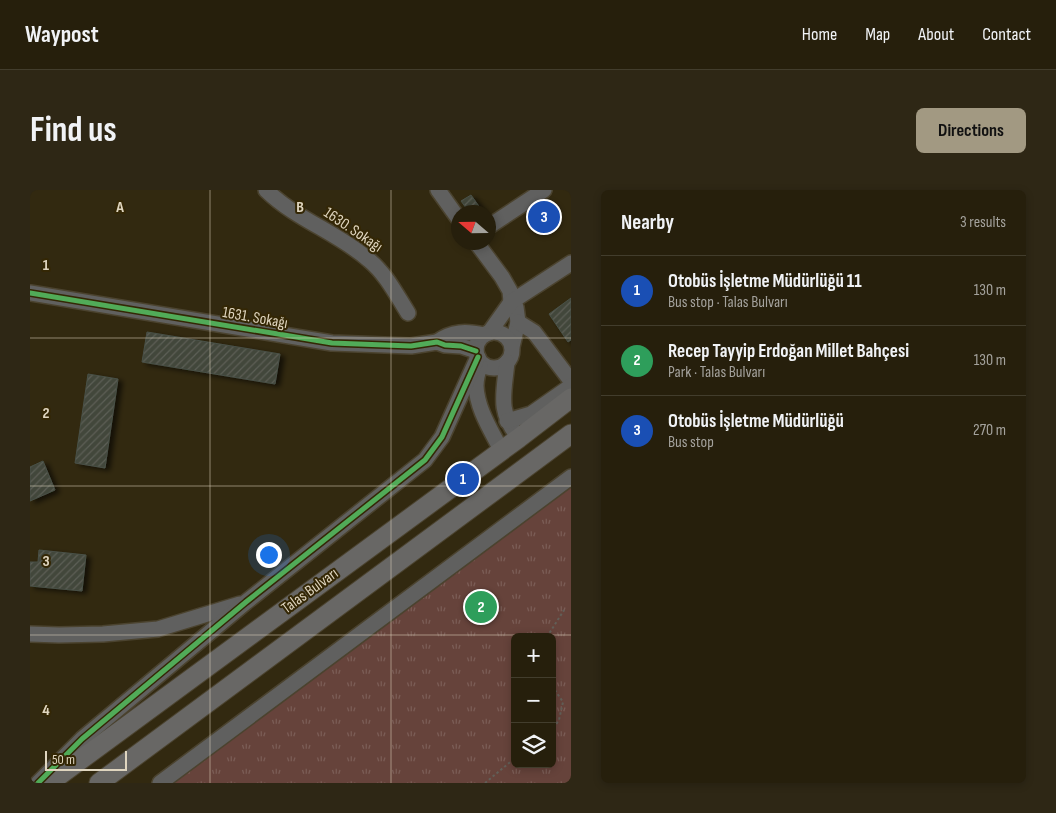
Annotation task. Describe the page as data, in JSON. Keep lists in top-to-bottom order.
{
  "streets": {
    "main road": ["Talas Bulvarı"],
    "street": ["1630. Sokağı", "1631. Sokağı"]
  },
  "scale_bar": "50 m",
  "north": "left",
  "page": {
    "header": "Waypost",
    "nav": [
      "Home",
      "Map",
      "About",
      "Contact"
    ],
    "buttons": "Directions",
    "title": "Find us",
    "heading": ["Nearby", "3 results"],
    "pins": ["3", "1", "2"],
    "list": [
      {
        "mark": "1",
        "name": "Otobüs İşletme Müdürlüğü 11",
        "note": "Bus stop · Talas Bulvarı",
        "value": "130 m"
      },
      {
        "mark": "2",
        "name": "Recep Tayyip Erdoğan Millet Bahçesi",
        "note": "Park · Talas Bulvarı",
        "value": "130 m"
      },
      {
        "mark": "3",
        "name": "Otobüs İşletme Müdürlüğü",
        "note": "Bus stop",
        "value": "270 m"
      }
    ],
    "map_buttons": ["+", "−"],
    "scale": "50 m"
  },
  "grid": {
    "columns": ["A", "B"],
    "rows": [
      "1",
      "2",
      "3",
      "4"
    ]
  }
}
